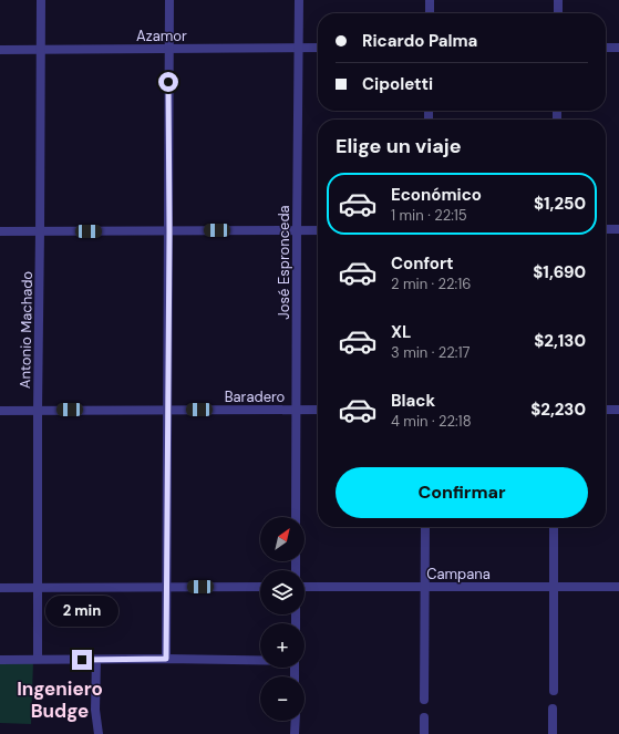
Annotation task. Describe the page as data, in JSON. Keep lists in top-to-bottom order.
{
  "streets": {
    "street": [
      "Azamor",
      "José Espronceda",
      "Antonio Machado",
      "Baradero",
      "Campana"
    ]
  },
  "crossings": [
    ["Azamor", "José Espronceda"],
    ["Azamor", "Antonio Machado"],
    ["José Espronceda", "Baradero"],
    ["Antonio Machado", "Baradero"]
  ],
  "districts": ["Ingeniero Budge"],
  "north": "top right",
  "page": {
    "banner": ["Ricardo Palma", "Cipoletti"],
    "heading": "Elige un viaje",
    "list": [
      {
        "name": "Económico",
        "note": "1 min · 22:15",
        "value": "$1,250"
      },
      {
        "name": "Confort",
        "note": "2 min · 22:16",
        "value": "$1,690"
      },
      {
        "name": "XL",
        "note": "3 min · 22:17",
        "value": "$2,130"
      },
      {
        "name": "Black",
        "note": "4 min · 22:18",
        "value": "$2,230"
      }
    ],
    "buttons": "Confirmar",
    "map_buttons": ["+", "−"],
    "bubble": "2 min"
  }
}
